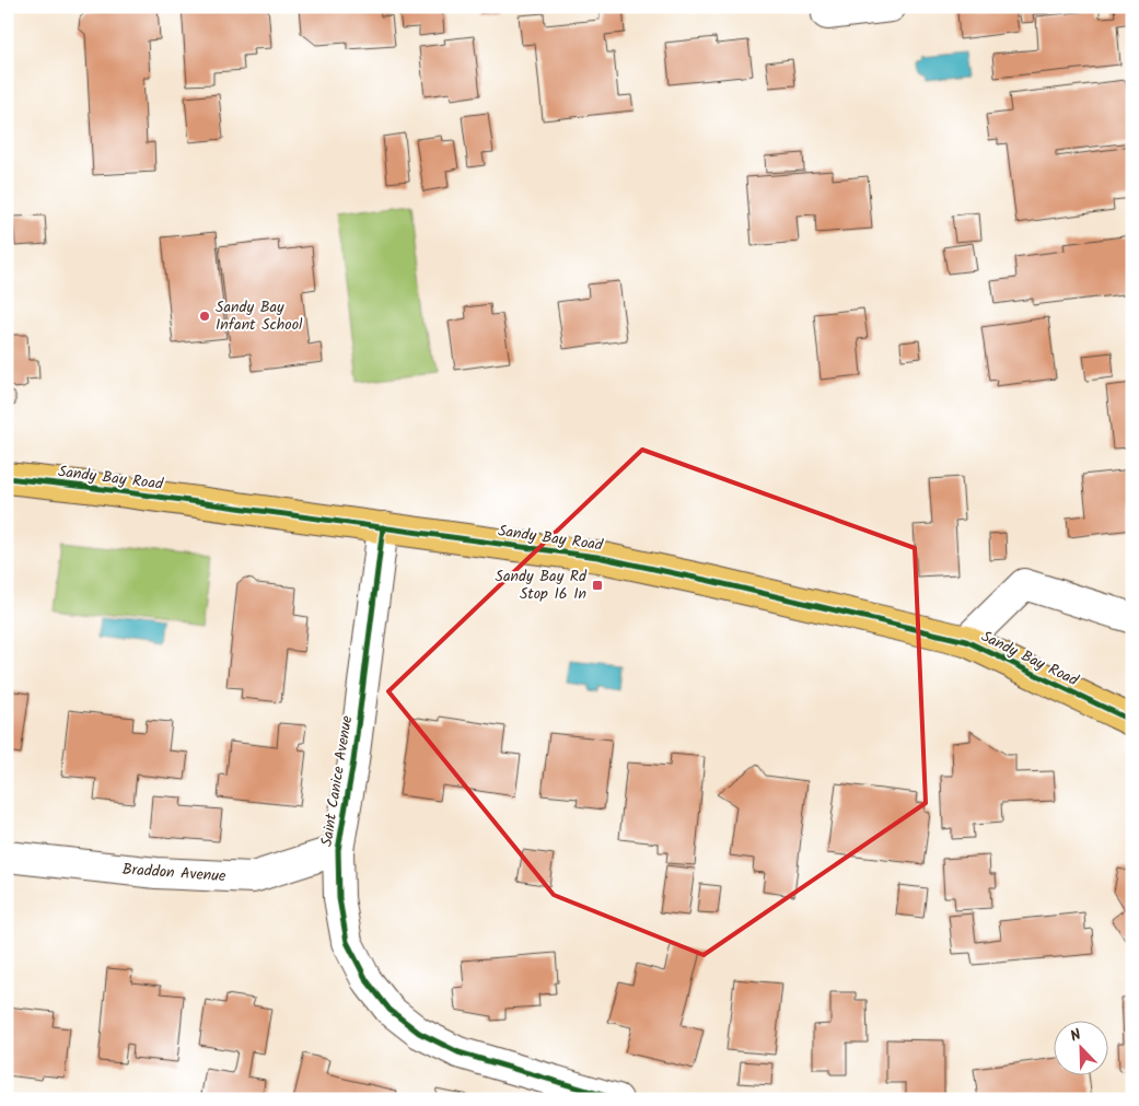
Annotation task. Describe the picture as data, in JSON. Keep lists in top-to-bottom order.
{
  "streets": {
    "main road": ["Sandy Bay Road"],
    "street": ["Saint Canice Avenue", "Braddon Avenue"]
  },
  "crossings": [
    ["Sandy Bay Road", "Saint Canice Avenue"],
    ["Saint Canice Avenue", "Braddon Avenue"]
  ],
  "places": {
    "other": ["Sandy Bay Infant School"],
    "transit": ["Sandy Bay Rd Stop 16 In"]
  },
  "north": "top left"
}
